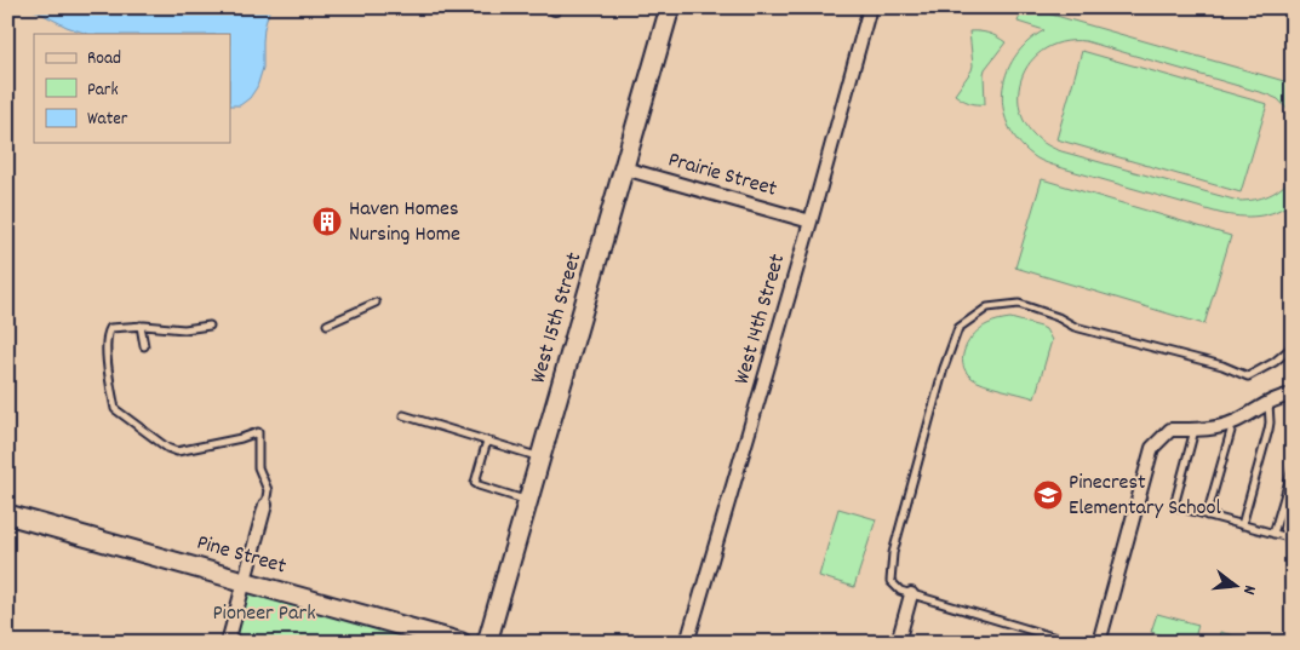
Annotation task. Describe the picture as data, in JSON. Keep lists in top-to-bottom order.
{
  "streets": {
    "street": [
      "Prairie Street",
      "West 15th Street",
      "West 14th Street",
      "Pine Street"
    ]
  },
  "crossings": [
    ["Prairie Street", "West 15th Street"],
    ["Prairie Street", "West 14th Street"]
  ],
  "parks": ["Pioneer Park"],
  "places": {
    "building": ["Haven Homes Nursing Home"],
    "school or university": ["Pinecrest Elementary School"]
  },
  "legend": ["Road", "Park", "Water"],
  "north": "right"
}
